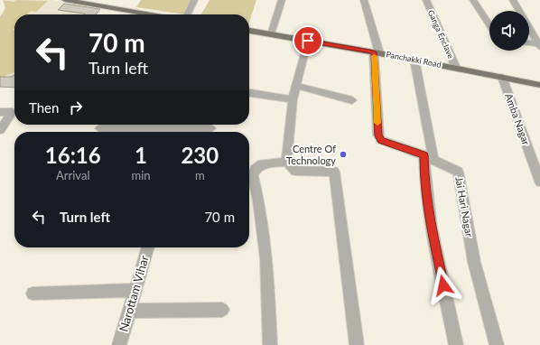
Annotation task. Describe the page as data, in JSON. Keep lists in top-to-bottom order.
{
  "streets": {
    "main road": ["Panchakki Road"],
    "street": [
      "Ganga Enclave",
      "Amba Nagar",
      "Jai Hari Nagar",
      "Narottam Vihar"
    ]
  },
  "crossings": [
    ["Ganga Enclave", "Panchakki Road"],
    ["Panchakki Road", "Amba Nagar"]
  ],
  "places": ["Centre Of Technology"],
  "page": {
    "turn": ["70 m", "Turn left"],
    "then": "Then",
    "eta": [
      "16:16",
      "Arrival",
      "1",
      "min",
      "230",
      "m"
    ],
    "list": [
      {
        "name": "Turn left",
        "value": "70 m"
      }
    ]
  }
}
